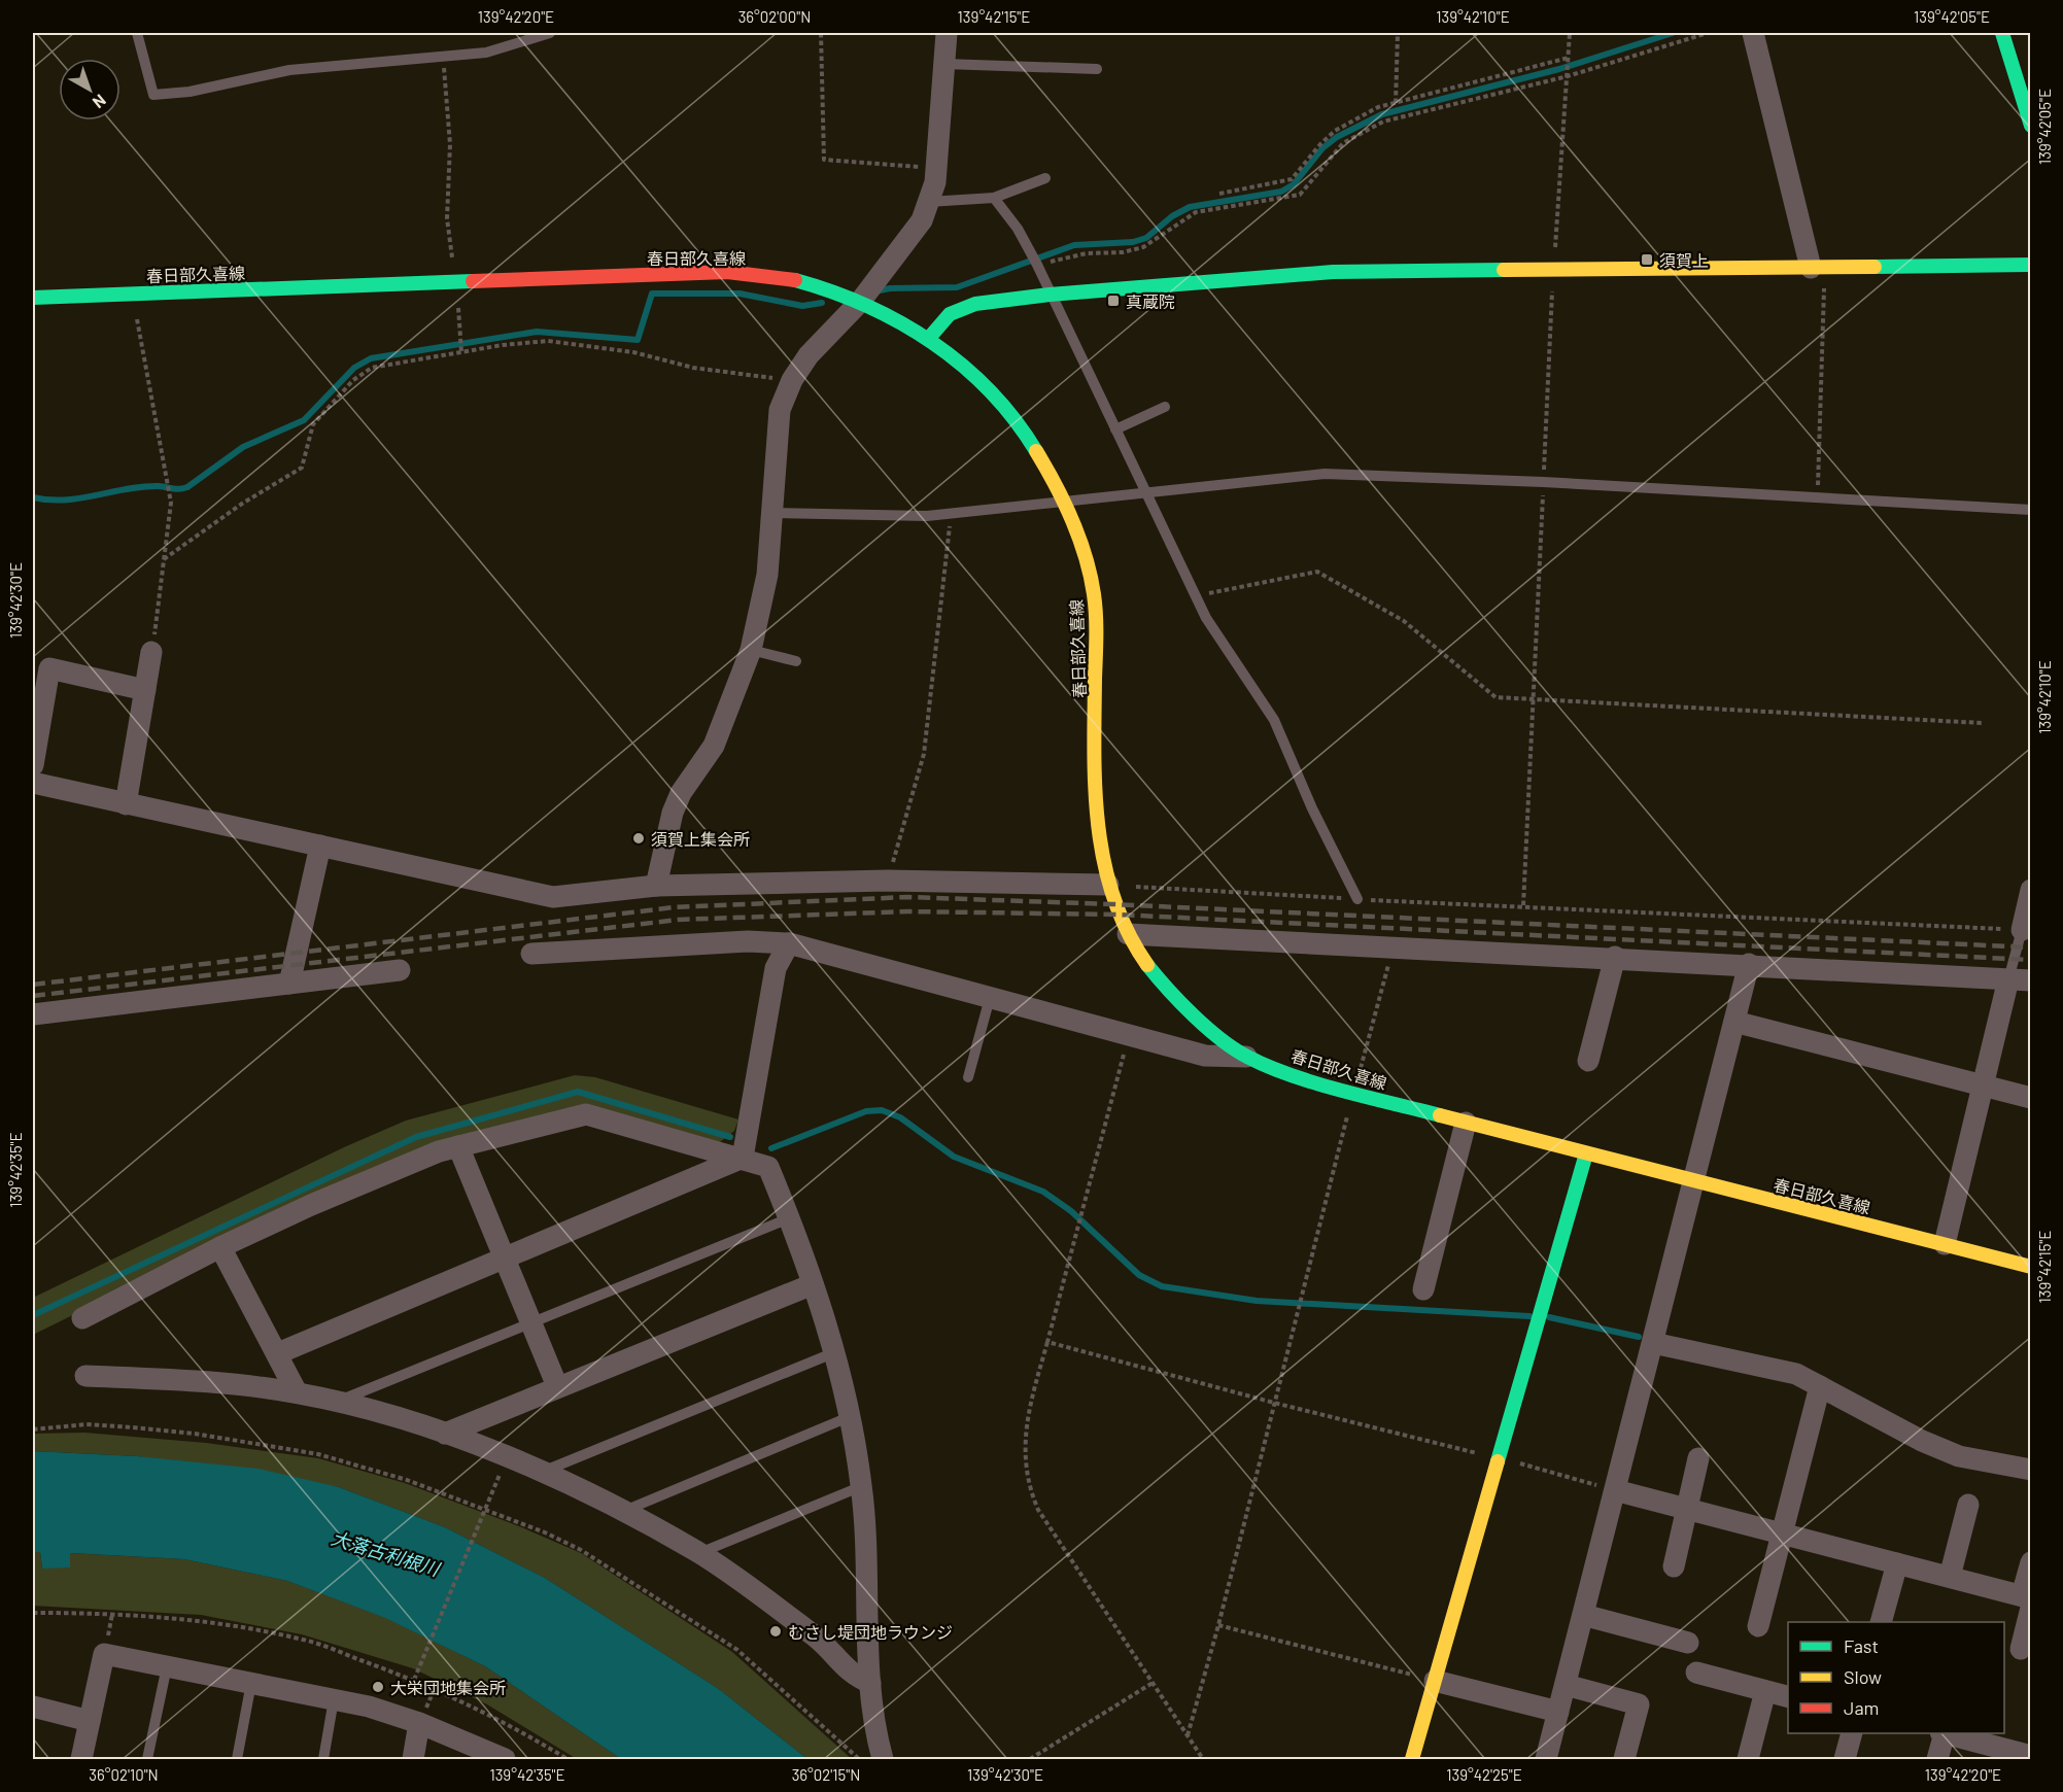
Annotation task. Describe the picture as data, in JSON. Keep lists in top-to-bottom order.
{
  "streets": {
    "main road": ["春日部久喜線"]
  },
  "water": ["大落古利根川"],
  "places": {
    "transit": ["須賀上", "真蔵院"],
    "other": ["須賀上集会所", "むさし堤団地ラウンジ", "大栄団地集会所"]
  },
  "legend": ["Fast", "Slow", "Jam"],
  "north": "bottom right",
  "coordinates": [
    "139°42'20\"E",
    "36°02'00\"N",
    "139°42'15\"E",
    "139°42'10\"E",
    "139°42'05\"E",
    "139°42'30\"E",
    "139°42'35\"E",
    "36°02'10\"N",
    "36°02'15\"N",
    "139°42'25\"E"
  ]
}
